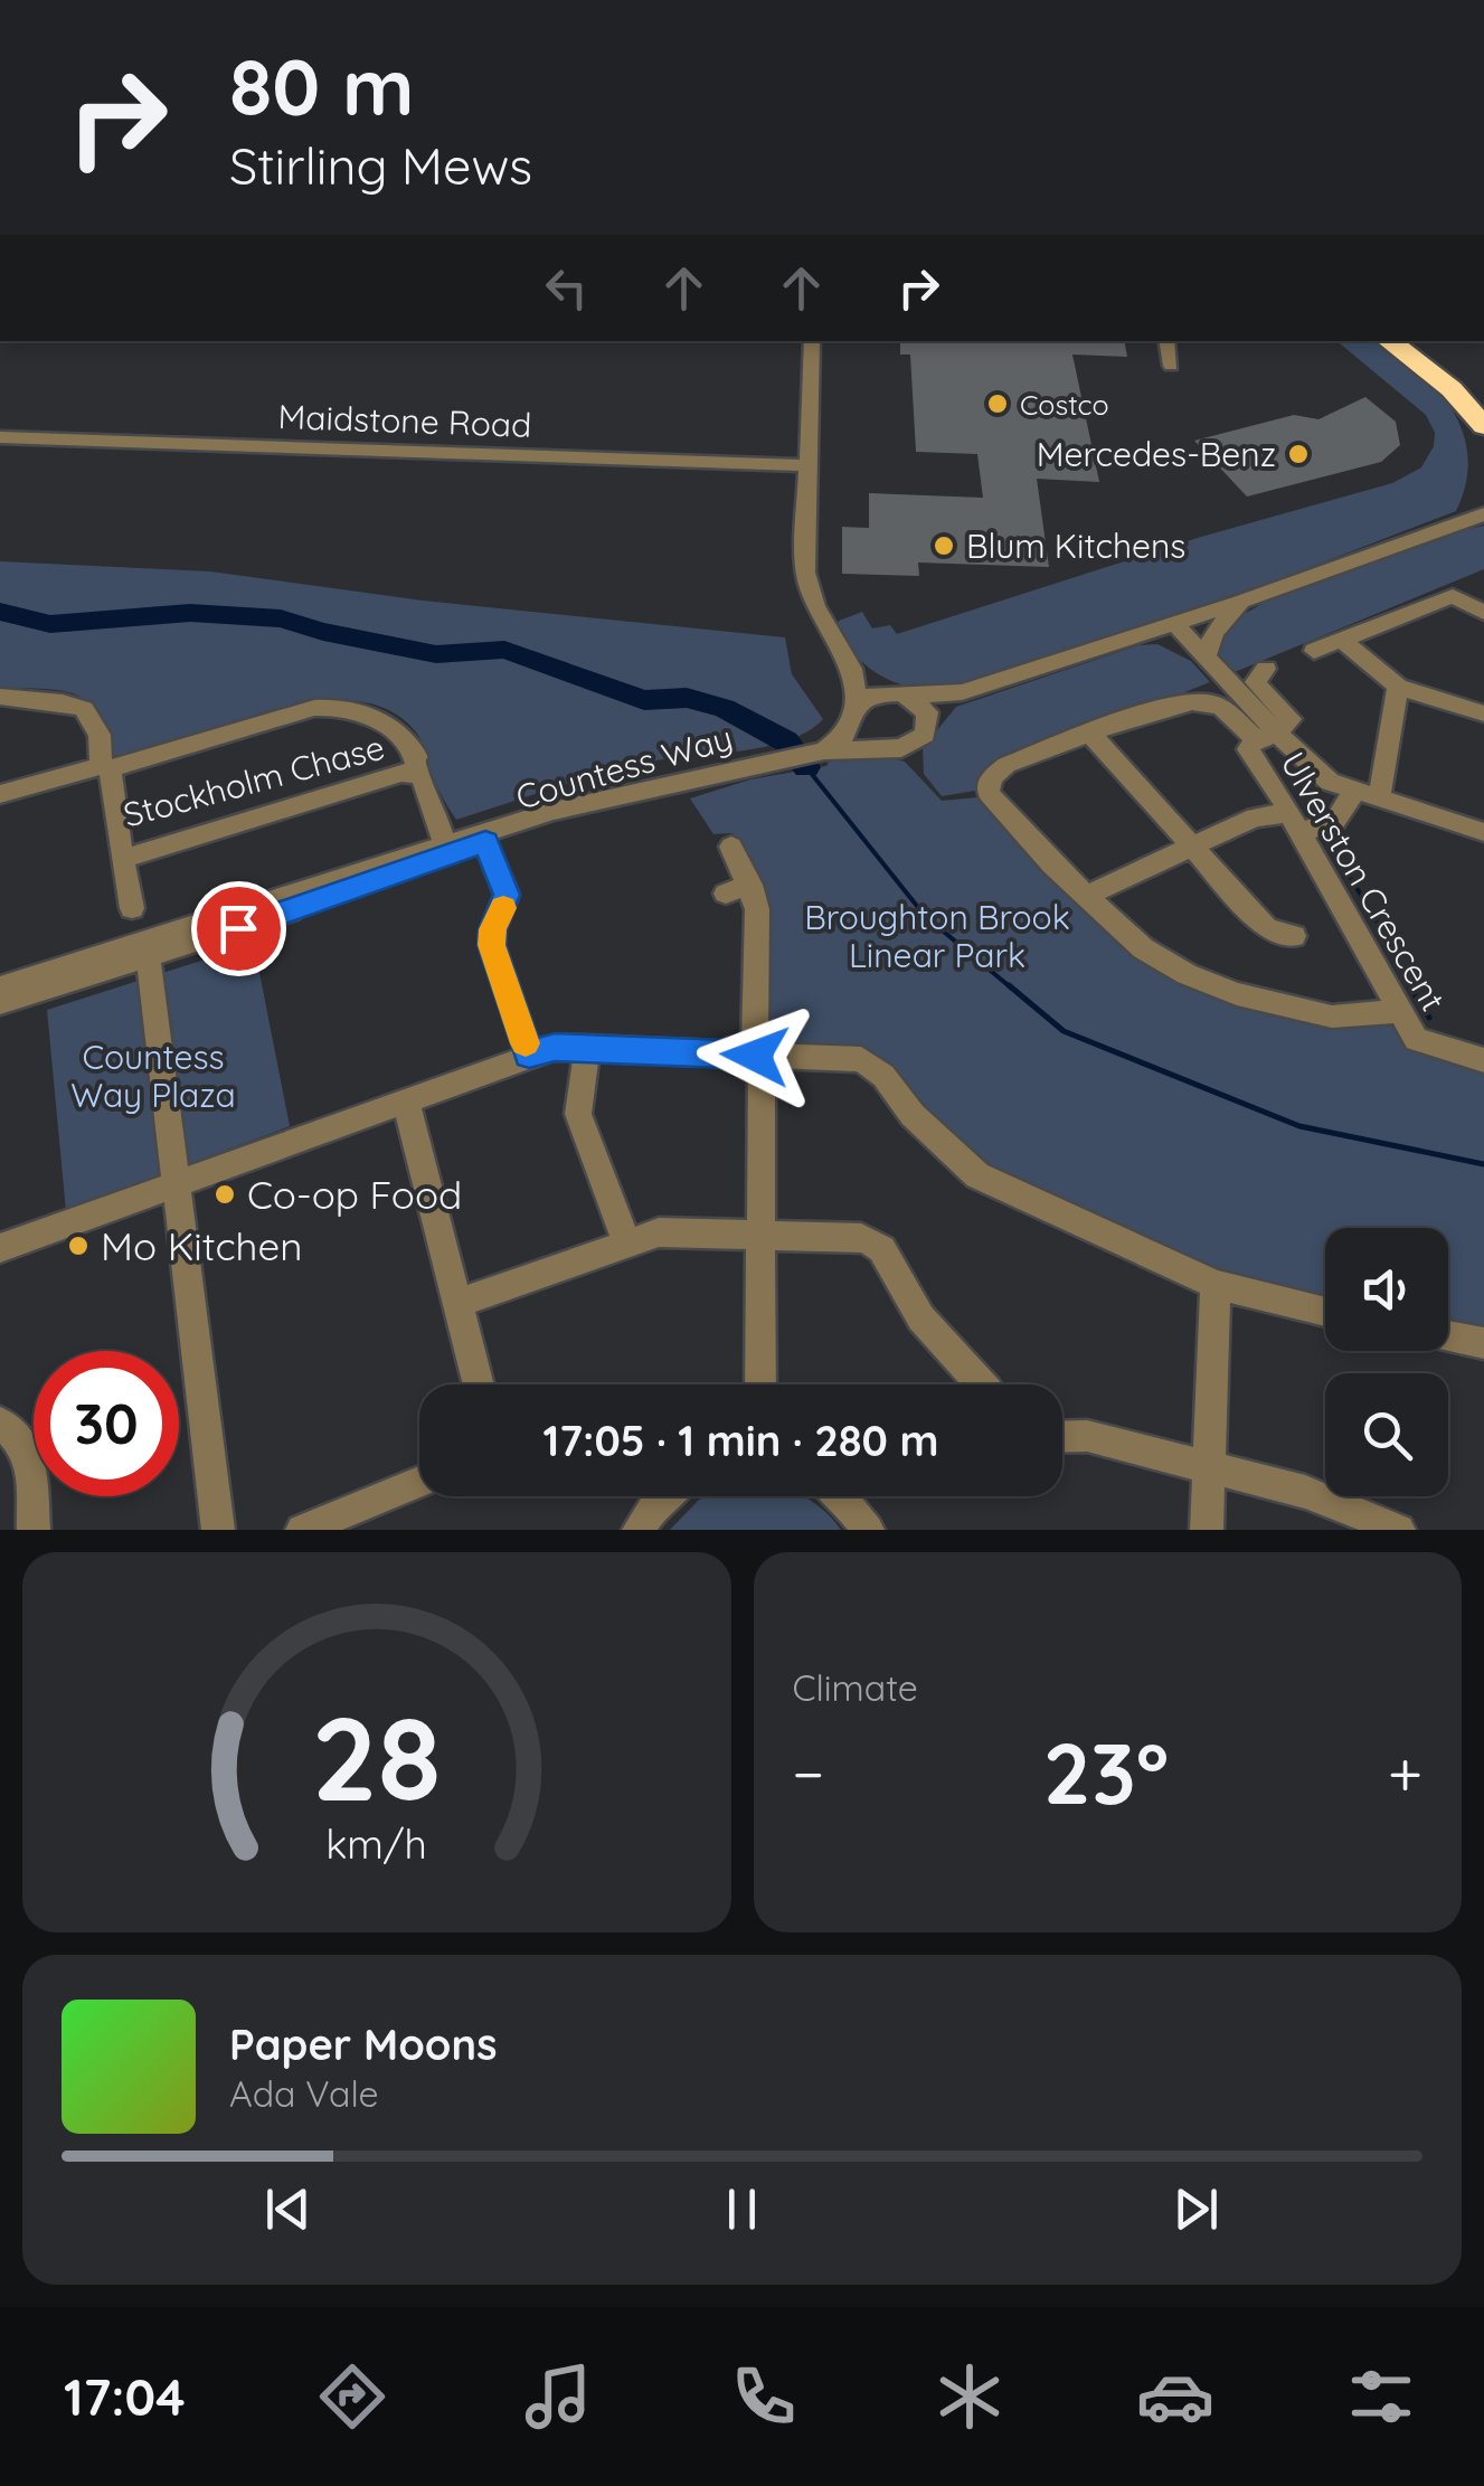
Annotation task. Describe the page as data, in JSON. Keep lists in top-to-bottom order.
{
  "streets": {
    "street": [
      "Maidstone Road",
      "Countess Way",
      "Stockholm Chase",
      "Ulverston Crescent"
    ]
  },
  "crossings": [
    ["Countess Way", "Stockholm Chase"]
  ],
  "parks": ["Broughton Brook Linear Park", "Countess Way Plaza"],
  "places": [
    "Costco",
    "Mercedes-Benz",
    "Blum Kitchens",
    "Co-op Food",
    "Mo Kitchen"
  ],
  "page": {
    "turn": ["80 m", "Stirling Mews"],
    "limit": "30",
    "trip": "17:05 · 1 min · 280 m",
    "tile": "Climate",
    "heat": ["−", "23°", "+"],
    "song": ["Paper Moons", "Ada Vale"],
    "tabs": "17:04",
    "gauge": ["28", "km/h"]
  }
}
